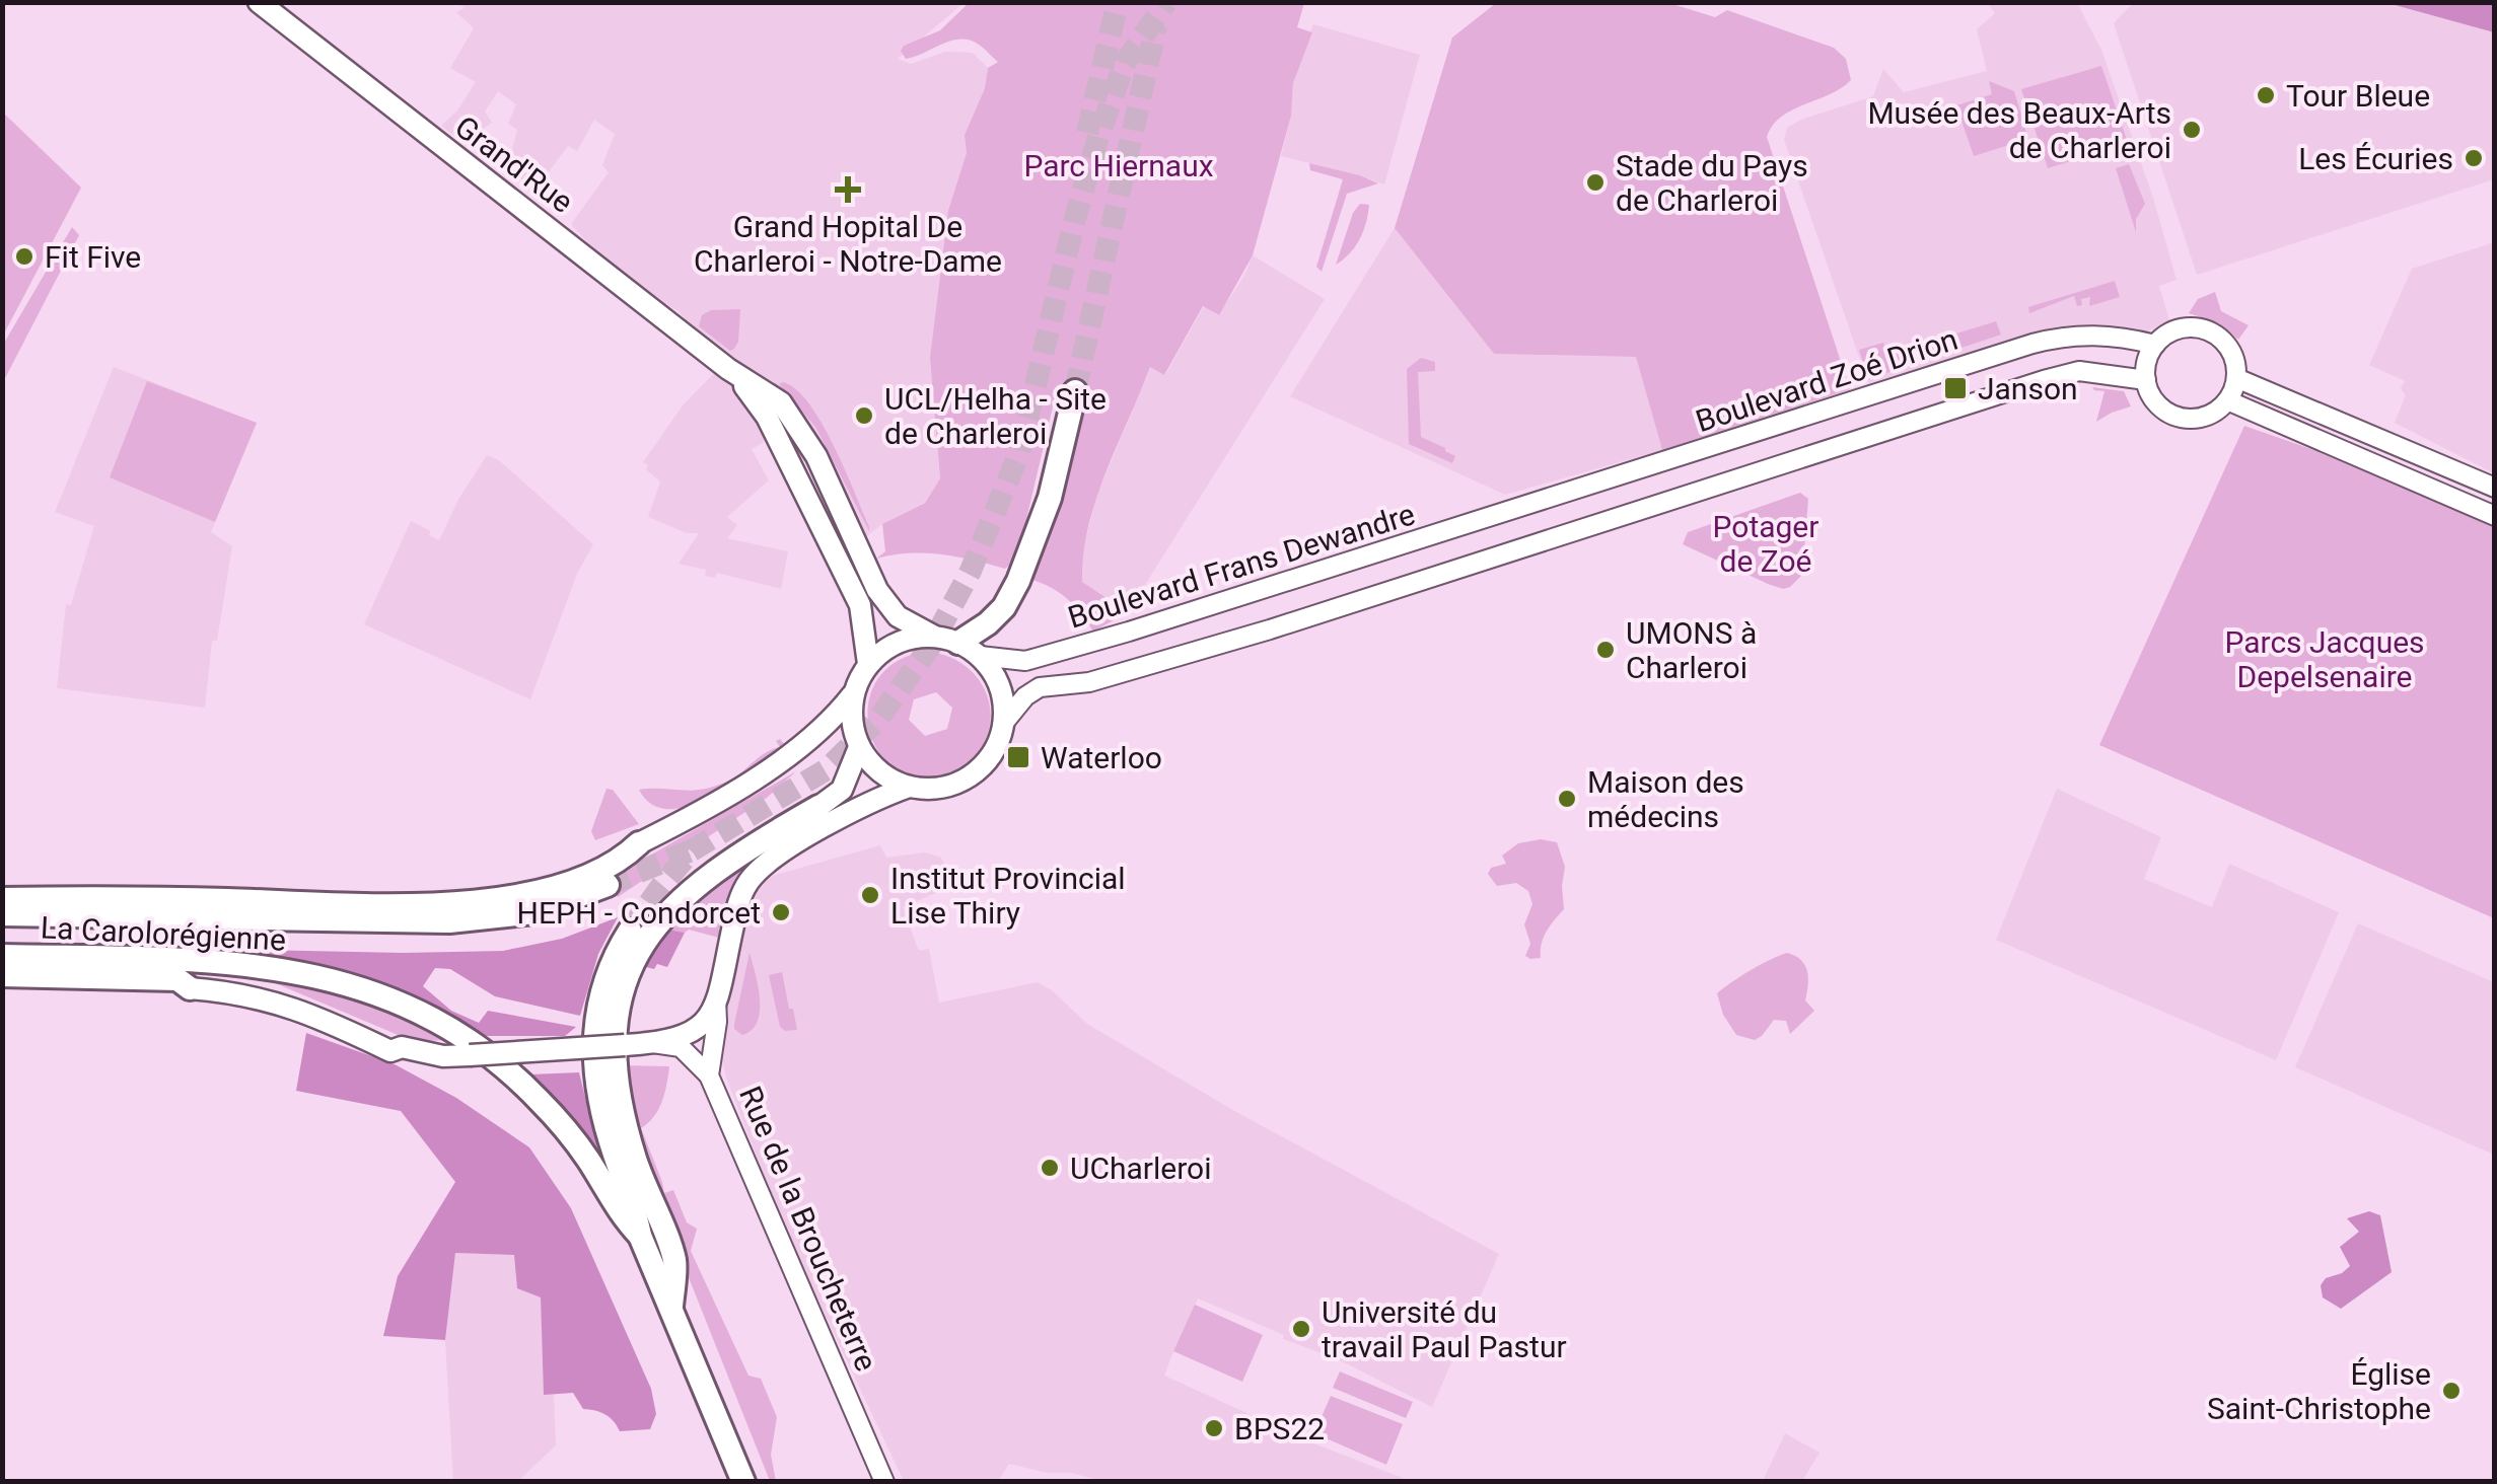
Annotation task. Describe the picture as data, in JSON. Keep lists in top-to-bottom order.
{
  "streets": {
    "highway": ["La Carolorégienne"],
    "main road": [
      "Grand'Rue",
      "Boulevard Zoé Drion",
      "Boulevard Frans Dewandre",
      "Rue de la Broucheterre"
    ]
  },
  "crossings": [
    ["Grand'Rue", "Boulevard Frans Dewandre"],
    ["Grand'Rue", "Rue de la Broucheterre"],
    ["Boulevard Zoé Drion", "Boulevard Frans Dewandre"],
    ["Boulevard Frans Dewandre", "Rue de la Broucheterre"]
  ],
  "parks": ["Parc Hiernaux", "Potager de Zoé", "Parcs Jacques Depelsenaire"],
  "places": {
    "other": [
      "Tour Bleue",
      "Musée des Beaux-Arts de Charleroi",
      "Les Écuries",
      "Stade du Pays de Charleroi",
      "Fit Five",
      "UCL/Helha - Site de Charleroi",
      "UMONS à Charleroi",
      "Maison des médecins",
      "Institut Provincial Lise Thiry",
      "HEPH - Condorcet",
      "UCharleroi",
      "Université du travail Paul Pastur",
      "Église Saint-Christophe",
      "BPS22"
    ],
    "health": ["Grand Hopital De Charleroi - Notre-Dame"],
    "transit": ["Janson", "Waterloo"]
  }
}
